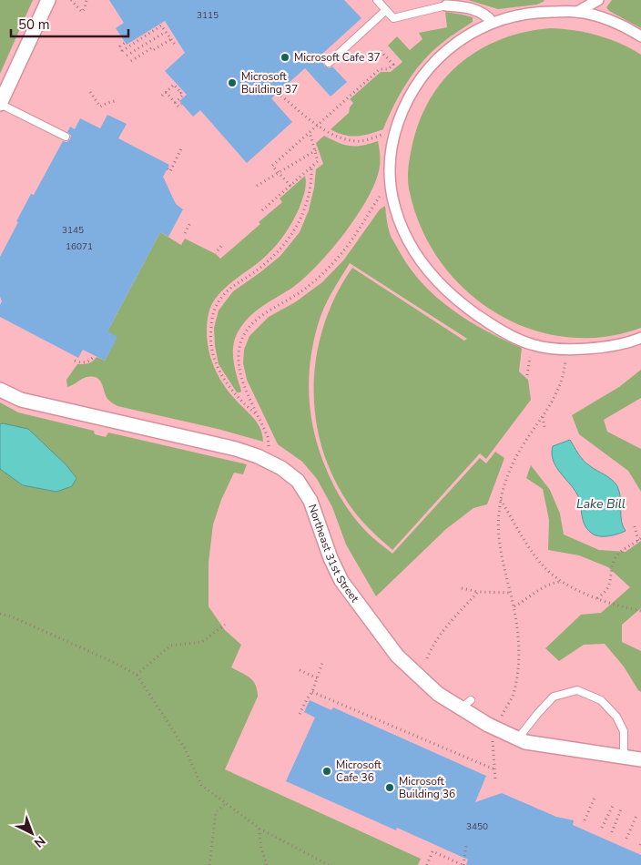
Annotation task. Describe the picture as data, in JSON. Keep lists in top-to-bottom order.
{
  "streets": {
    "street": ["Northeast 31st Street"]
  },
  "water": ["Lake Bill"],
  "places": [
    "Microsoft Cafe 37",
    "Microsoft Building 37",
    "Microsoft Cafe 36",
    "Microsoft Building 36"
  ],
  "house_numbers": [
    "3115",
    "3145",
    "16071",
    "3450"
  ],
  "scale_bar": "50 m",
  "north": "bottom right"
}
